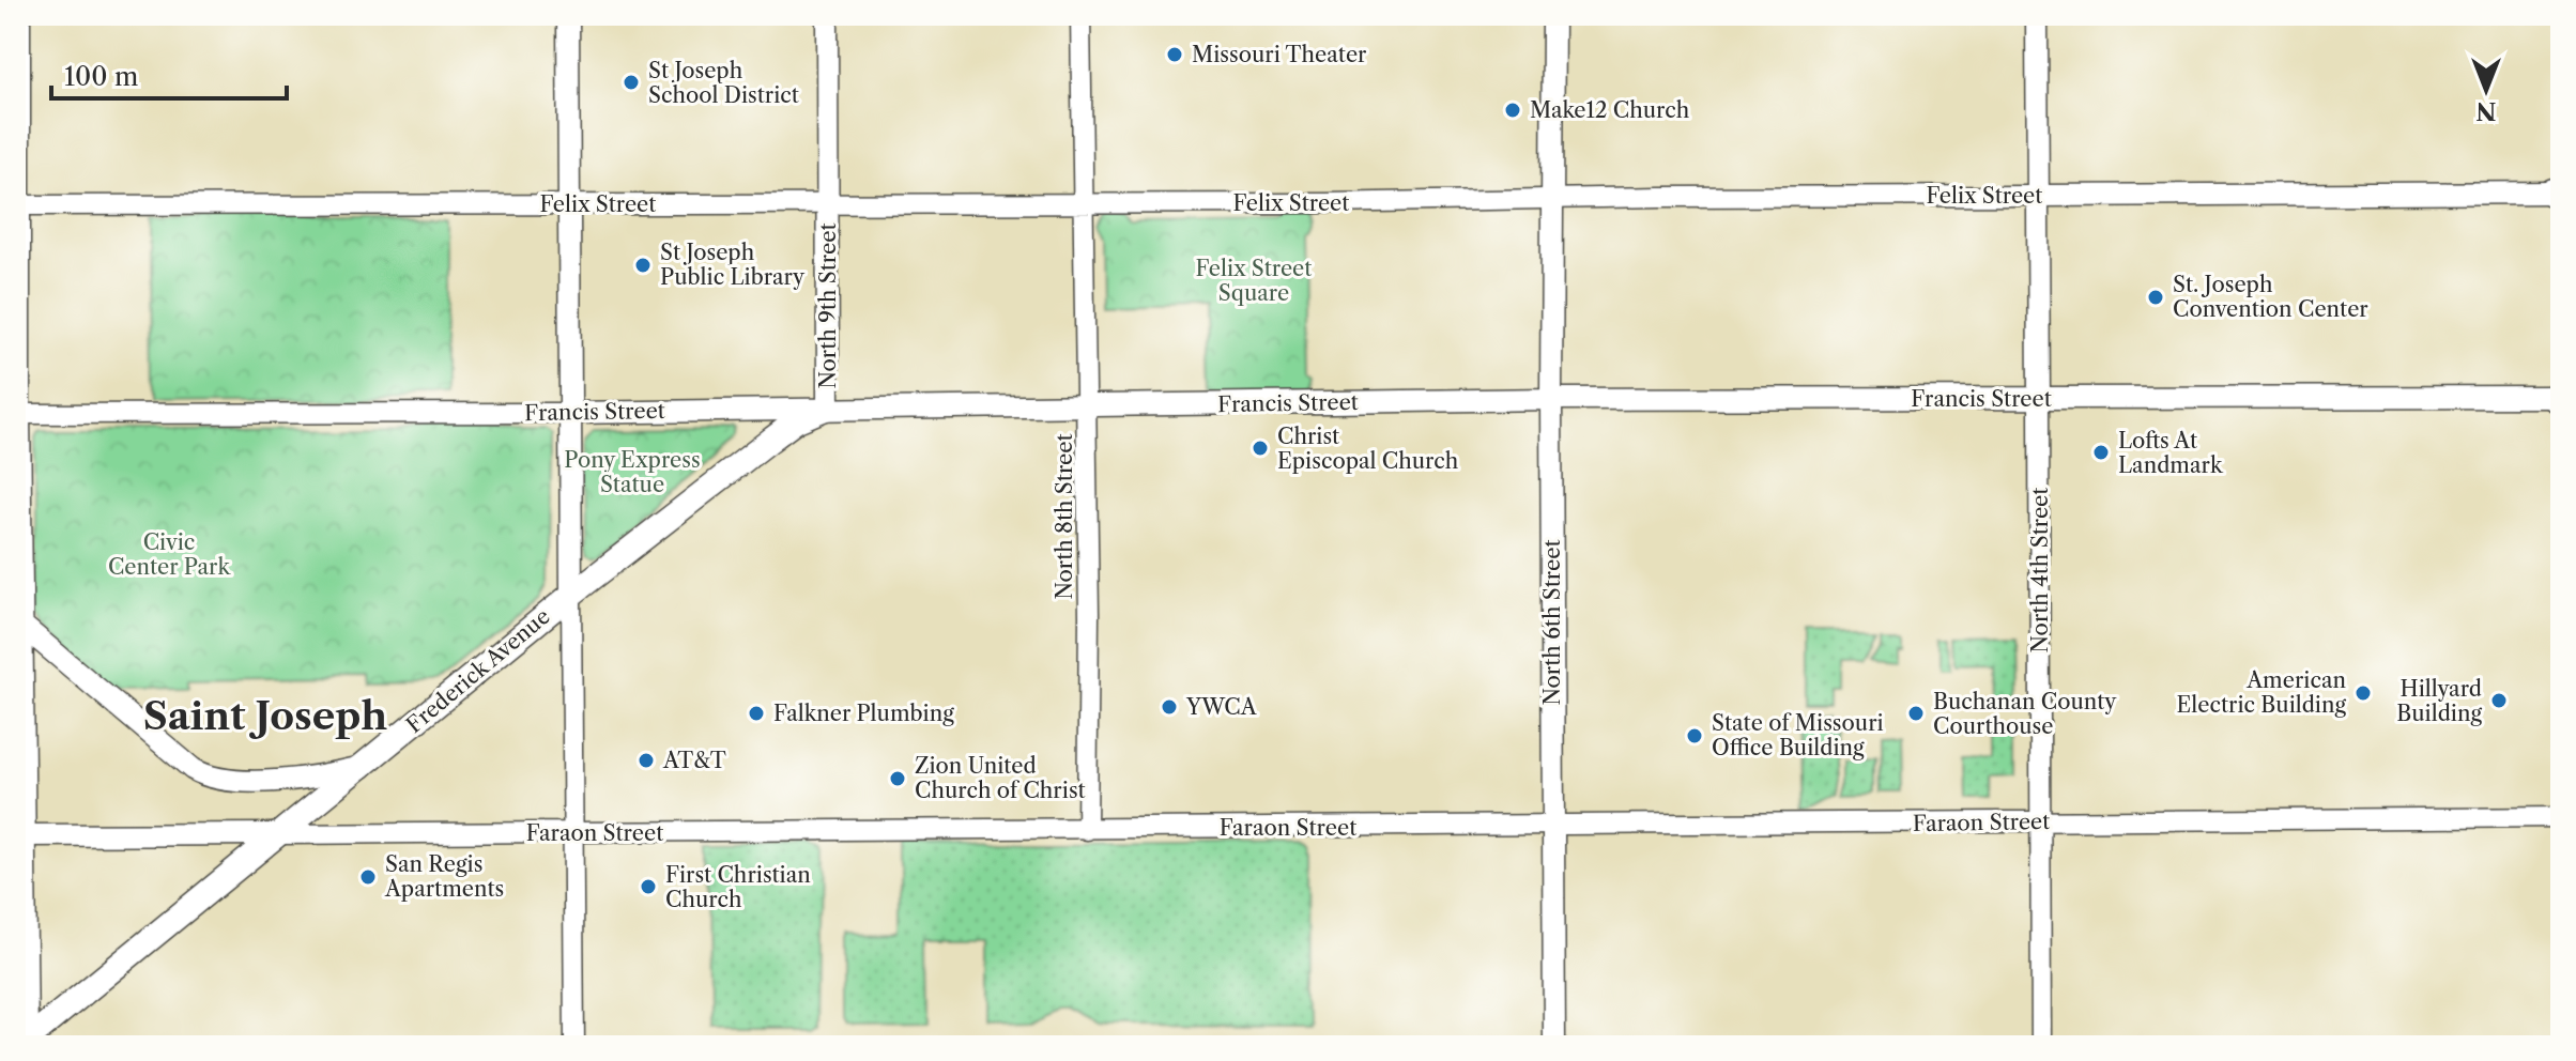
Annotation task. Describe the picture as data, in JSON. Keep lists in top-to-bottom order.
{
  "streets": {
    "main road": [
      "Felix Street",
      "North 9th Street",
      "Francis Street",
      "North 4th Street",
      "North 6th Street",
      "Frederick Avenue",
      "Faraon Street"
    ],
    "street": ["North 8th Street"]
  },
  "crossings": [
    ["Felix Street", "North 9th Street"],
    ["Felix Street", "North 8th Street"],
    ["Felix Street", "North 4th Street"],
    ["Felix Street", "North 6th Street"],
    ["North 9th Street", "Francis Street"],
    ["North 9th Street", "Frederick Avenue"],
    ["Francis Street", "North 8th Street"],
    ["Francis Street", "North 4th Street"],
    ["Francis Street", "North 6th Street"],
    ["Francis Street", "Frederick Avenue"],
    ["North 8th Street", "Faraon Street"],
    ["North 4th Street", "Faraon Street"],
    ["North 6th Street", "Faraon Street"],
    ["Frederick Avenue", "Faraon Street"]
  ],
  "districts": ["Saint Joseph"],
  "parks": ["Felix Street Square", "Pony Express Statue", "Civic Center Park"],
  "places": [
    "Missouri Theater",
    "St Joseph School District",
    "Make12 Church",
    "St Joseph Public Library",
    "St. Joseph Convention Center",
    "Christ Episcopal Church",
    "Lofts At Landmark",
    "American Electric Building",
    "Hillyard Building",
    "YWCA",
    "Falkner Plumbing",
    "Buchanan County Courthouse",
    "State of Missouri Office Building",
    "AT&T",
    "Zion United Church of Christ",
    "San Regis Apartments",
    "First Christian Church"
  ],
  "scale_bar": "100 m",
  "north": "bottom"
}
